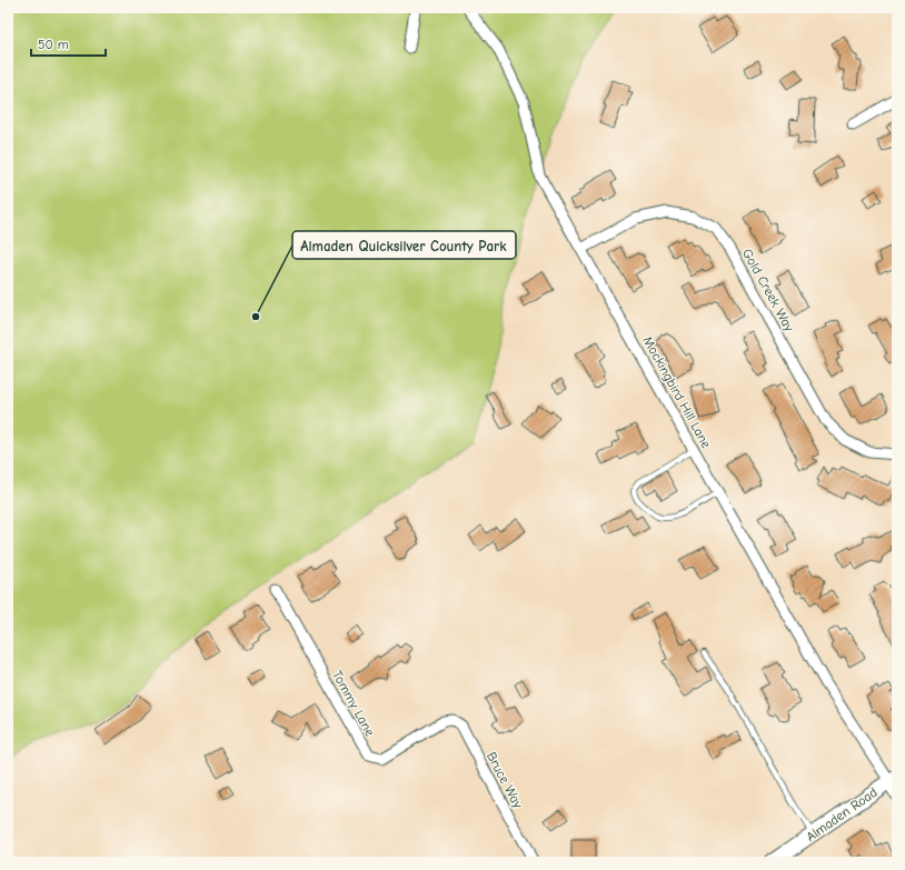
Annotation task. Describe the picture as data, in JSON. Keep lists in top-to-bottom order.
{
  "streets": {
    "street": [
      "Gold Creek Way",
      "Mockingbird Hill Lane",
      "Tommy Lane",
      "Bruce Way",
      "Almaden Road"
    ]
  },
  "crossings": [
    ["Gold Creek Way", "Mockingbird Hill Lane"],
    ["Mockingbird Hill Lane", "Almaden Road"],
    ["Tommy Lane", "Bruce Way"]
  ],
  "places": ["Almaden Quicksilver County Park"],
  "scale_bar": "50 m"
}
